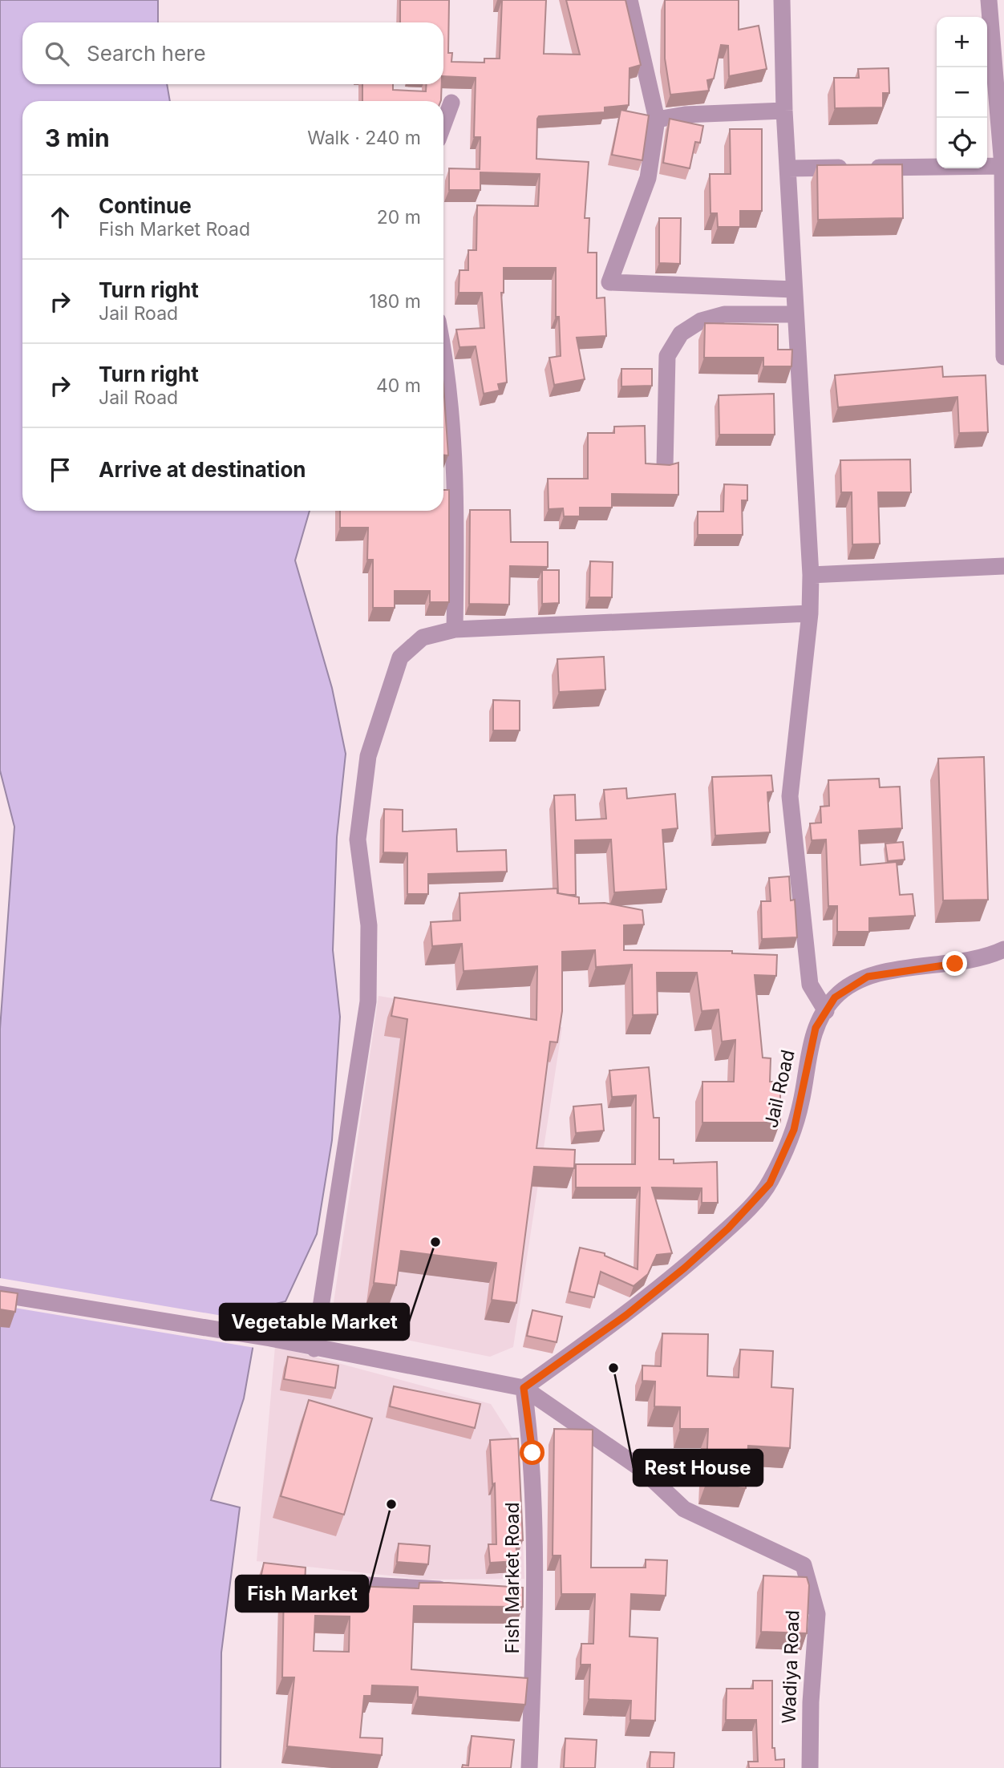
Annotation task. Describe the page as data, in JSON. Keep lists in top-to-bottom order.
{
  "streets": {
    "street": ["Jail Road", "Fish Market Road", "Wadiya Road"]
  },
  "crossings": [
    ["Jail Road", "Fish Market Road"],
    ["Jail Road", "Wadiya Road"],
    ["Fish Market Road", "Wadiya Road"]
  ],
  "places": ["Vegetable Market", "Rest House", "Fish Market"],
  "page": {
    "map_buttons": ["+", "−"],
    "search": "Search here",
    "heading": ["3 min", "Walk · 240 m"],
    "list": [
      ["Continue", "Fish Market Road", "20 m"],
      ["Turn right", "Jail Road", "180 m"],
      ["Turn right", "Jail Road", "40 m"],
      "Arrive at destination"
    ]
  }
}
